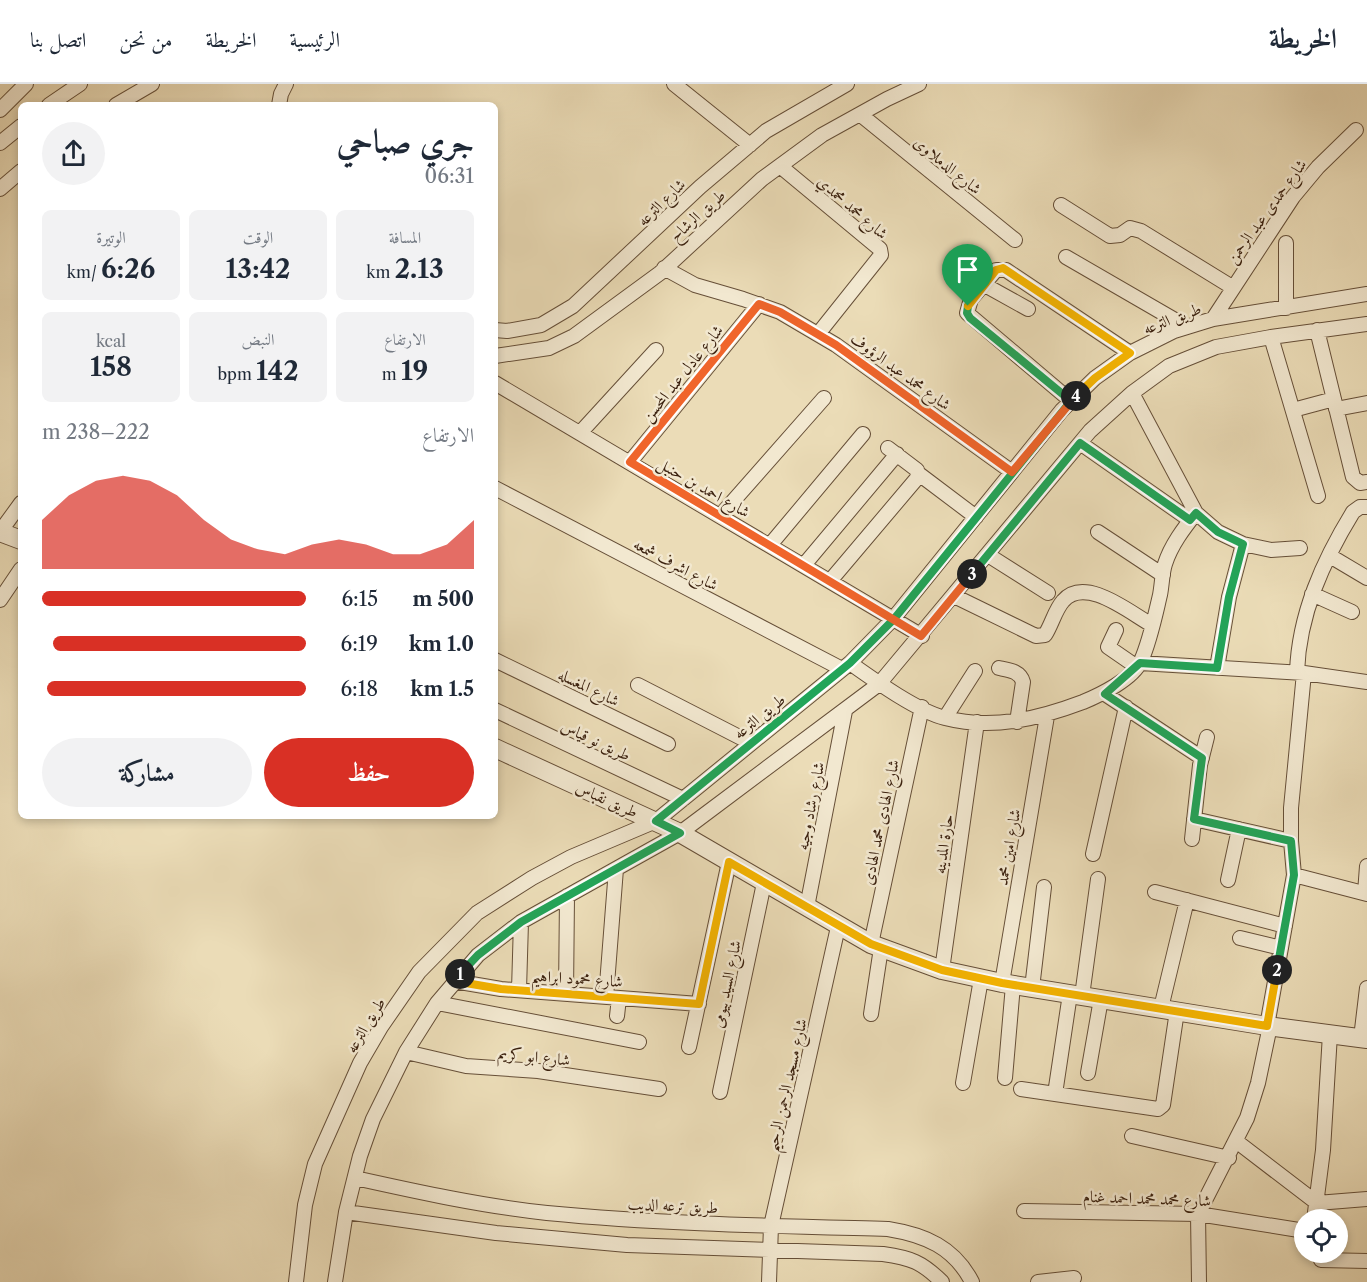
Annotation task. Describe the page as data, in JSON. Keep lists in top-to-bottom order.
{
  "streets": {
    "street": [
      "شارع الدملاوى",
      "شارع الترعه",
      "شارع محمد محمدي",
      "شارع حمدى عبد الرحمن",
      "طريق الرشاح",
      "طريق الترعه",
      "شارع محمد عبد الرؤوف",
      "شارع عادل عبد المحسن",
      "شارع احمد بن حنبل",
      "شارع اشرف شمعه",
      "شارع المغسله",
      "طريق نو قياس",
      "طريق نقباس",
      "شارع رشاد وجيه",
      "شارع الهادى محمد الهادى",
      "حارة المدينه",
      "شارع امين محمد",
      "شارع محمود ابراهيم",
      "شارع السيد بيومى",
      "شارع ابو كريم",
      "شارع مسجد الرحمن الرحيم",
      "شارع محمد محمد احمد غنام",
      "طريق ترعه الديب"
    ]
  },
  "crossings": [
    ["شارع الدملاوى", "طريق الرشاح"],
    ["شارع محمد محمدي", "طريق الرشاح"],
    ["شارع محمد محمدي", "شارع محمد عبد الرؤوف"],
    ["شارع حمدى عبد الرحمن", "طريق الترعه"],
    ["طريق الرشاح", "شارع محمد عبد الرؤوف"],
    ["طريق الترعه", "شارع محمد عبد الرؤوف"],
    ["طريق الترعه", "شارع احمد بن حنبل"],
    ["طريق الترعه", "شارع اشرف شمعه"],
    ["طريق الترعه", "طريق نو قياس"],
    ["طريق الترعه", "طريق نقباس"],
    ["شارع محمد عبد الرؤوف", "شارع عادل عبد المحسن"],
    ["شارع عادل عبد المحسن", "شارع احمد بن حنبل"],
    ["شارع اشرف شمعه", "شارع الهادى محمد الهادى"],
    ["شارع اشرف شمعه", "حارة المدينه"],
    ["شارع اشرف شمعه", "شارع امين محمد"],
    ["طريق نقباس", "شارع رشاد وجيه"],
    ["طريق نقباس", "شارع الهادى محمد الهادى"],
    ["طريق نقباس", "حارة المدينه"],
    ["طريق نقباس", "شارع امين محمد"],
    ["طريق نقباس", "شارع السيد بيومى"],
    ["طريق نقباس", "شارع مسجد الرحمن الرحيم"],
    ["شارع مسجد الرحمن الرحيم", "طريق ترعه الديب"]
  ],
  "page": {
    "header": "الخريطة",
    "nav": [
      "الرئيسية",
      "الخريطة",
      "من نحن",
      "اتصل بنا"
    ],
    "heading": ["جري صباحي", "06:31"],
    "stats": [
      ["المسافة", "2.13 km"],
      ["الوقت", "13:42"],
      ["الوتيرة", "6:26 /km"],
      ["الارتفاع", "19 m"],
      ["النبض", "142 bpm"],
      ["kcal", "158"]
    ],
    "pins": [
      "4",
      "3",
      "2",
      "1"
    ],
    "chart": ["الارتفاع", "222–238 m"],
    "list": [
      {
        "name": "500 m",
        "note": "6:15"
      },
      {
        "name": "1.0 km",
        "note": "6:19"
      },
      {
        "name": "1.5 km",
        "note": "6:18"
      }
    ],
    "buttons": ["حفظ", "مشاركة"]
  }
}
